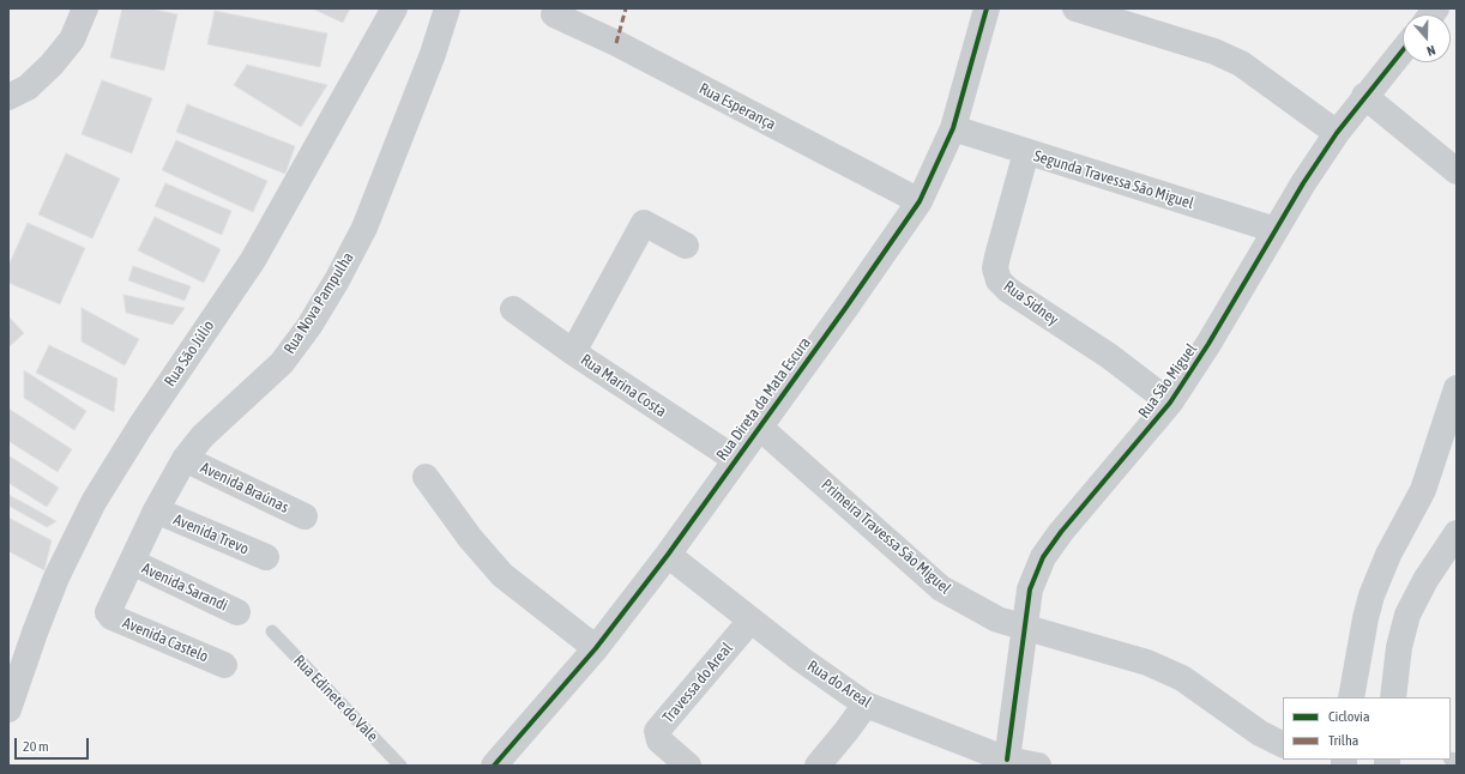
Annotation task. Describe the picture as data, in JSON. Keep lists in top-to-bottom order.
{
  "streets": {
    "street": [
      "Rua Esperança",
      "Segunda Travessa São Miguel",
      "Rua Nova Pampulha",
      "Rua Sidney",
      "Rua São Júlio",
      "Rua São Miguel",
      "Rua Marina Costa",
      "Rua Direta da Mata Escura",
      "Avenida Braúnas",
      "Avenida Trevo",
      "Primeira Travessa São Miguel",
      "Avenida Sarandi",
      "Avenida Castelo",
      "Travessa do Areal",
      "Rua do Areal"
    ],
    "lane": ["Rua Edinete do Vale"]
  },
  "crossings": [
    ["Rua Esperança", "Rua Direta da Mata Escura"],
    ["Segunda Travessa São Miguel", "Rua Sidney"],
    ["Segunda Travessa São Miguel", "Rua São Miguel"],
    ["Segunda Travessa São Miguel", "Rua Direta da Mata Escura"],
    ["Rua Nova Pampulha", "Avenida Braúnas"],
    ["Rua Nova Pampulha", "Avenida Trevo"],
    ["Rua Nova Pampulha", "Avenida Sarandi"],
    ["Rua Nova Pampulha", "Avenida Castelo"],
    ["Rua Sidney", "Rua São Miguel"],
    ["Rua São Miguel", "Primeira Travessa São Miguel"],
    ["Rua São Miguel", "Rua do Areal"],
    ["Rua Marina Costa", "Rua Direta da Mata Escura"],
    ["Rua Direta da Mata Escura", "Primeira Travessa São Miguel"],
    ["Rua Direta da Mata Escura", "Rua do Areal"],
    ["Travessa do Areal", "Rua do Areal"]
  ],
  "legend": ["Ciclovia", "Trilha"],
  "scale_bar": "20 m",
  "north": "bottom"
}
